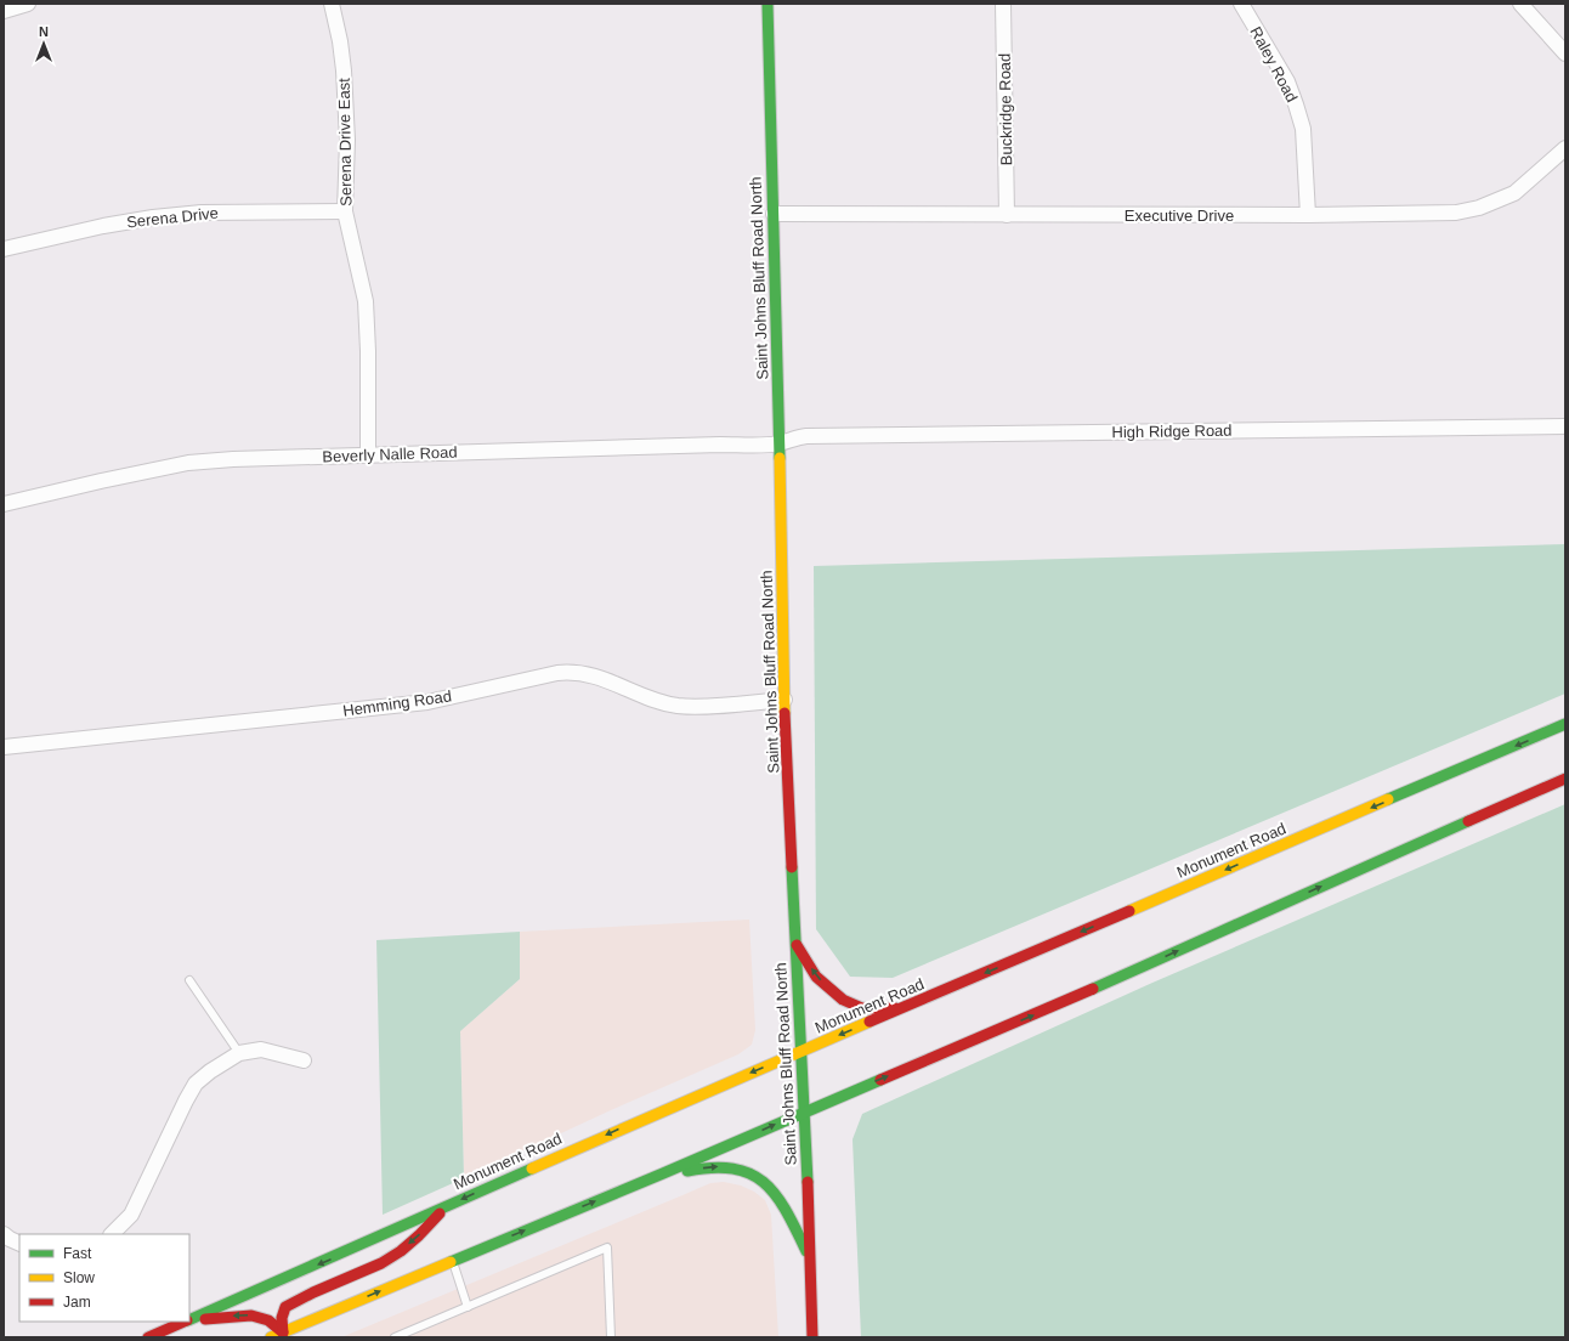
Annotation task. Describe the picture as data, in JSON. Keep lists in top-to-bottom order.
{
  "streets": {
    "main road": ["Saint Johns Bluff Road North", "Monument Road"],
    "street": [
      "Raley Road",
      "Buckridge Road",
      "Serena Drive East",
      "Executive Drive",
      "Serena Drive",
      "High Ridge Road",
      "Beverly Nalle Road",
      "Hemming Road"
    ]
  },
  "crossings": [
    ["Raley Road", "Executive Drive"],
    ["Buckridge Road", "Executive Drive"],
    ["Serena Drive East", "Serena Drive"],
    ["Serena Drive East", "Beverly Nalle Road"],
    ["Executive Drive", "Saint Johns Bluff Road North"],
    ["Saint Johns Bluff Road North", "High Ridge Road"],
    ["Saint Johns Bluff Road North", "Beverly Nalle Road"],
    ["Saint Johns Bluff Road North", "Hemming Road"],
    ["Saint Johns Bluff Road North", "Monument Road"],
    ["High Ridge Road", "Beverly Nalle Road"]
  ],
  "legend": ["Fast", "Slow", "Jam"],
  "north": "top"
}
